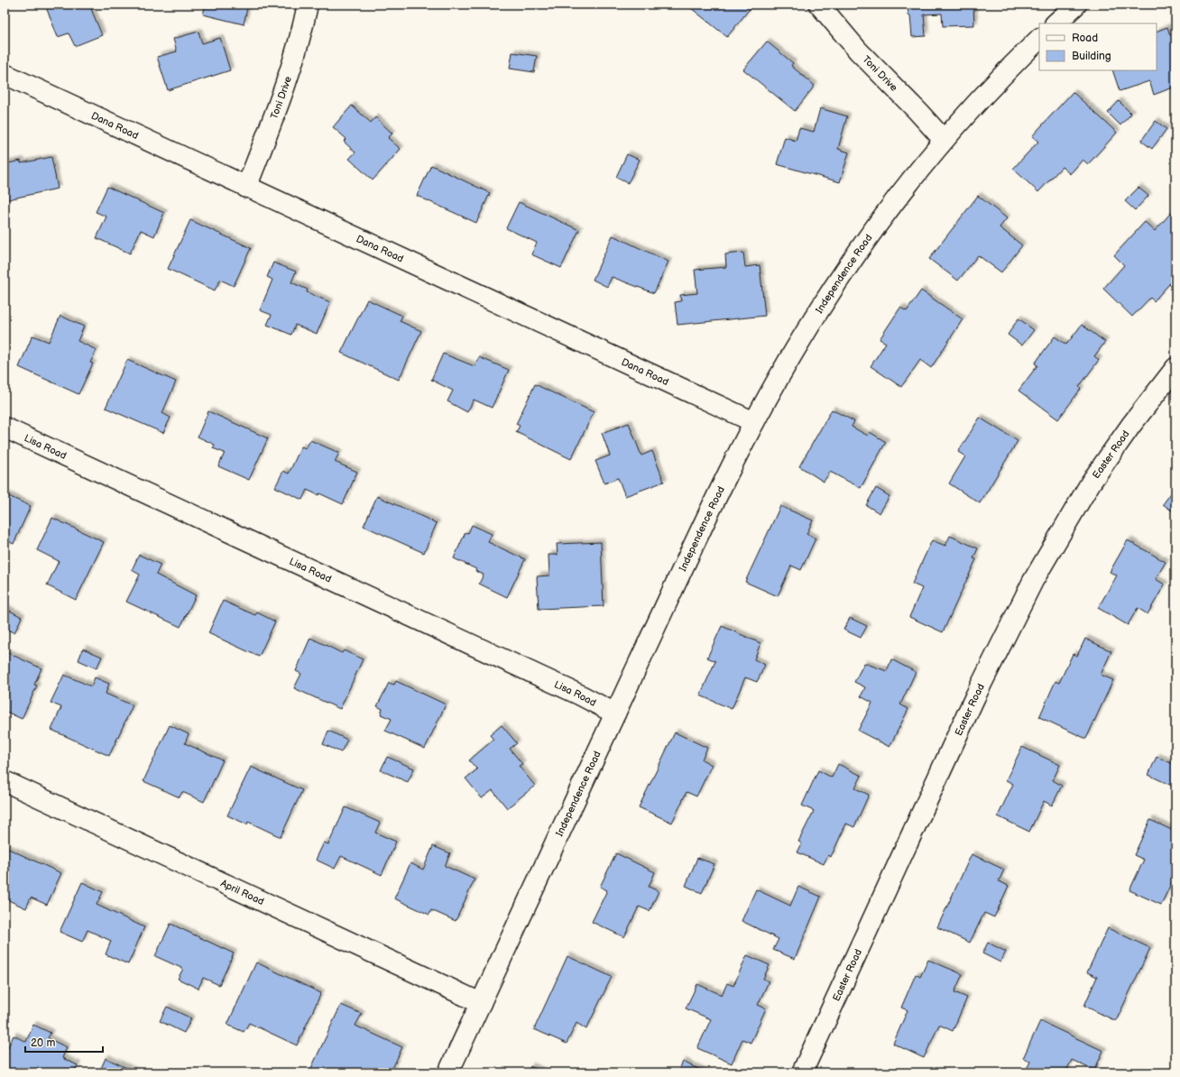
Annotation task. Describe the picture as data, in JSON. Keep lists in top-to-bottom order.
{
  "streets": {
    "street": [
      "Toni Drive",
      "Dana Road",
      "Independence Road",
      "Lisa Road",
      "Easter Road",
      "April Road"
    ]
  },
  "crossings": [
    ["Toni Drive", "Dana Road"],
    ["Toni Drive", "Independence Road"],
    ["Dana Road", "Independence Road"],
    ["Independence Road", "Lisa Road"],
    ["Independence Road", "April Road"]
  ],
  "legend": ["Road", "Building"],
  "scale_bar": "20 m"
}
